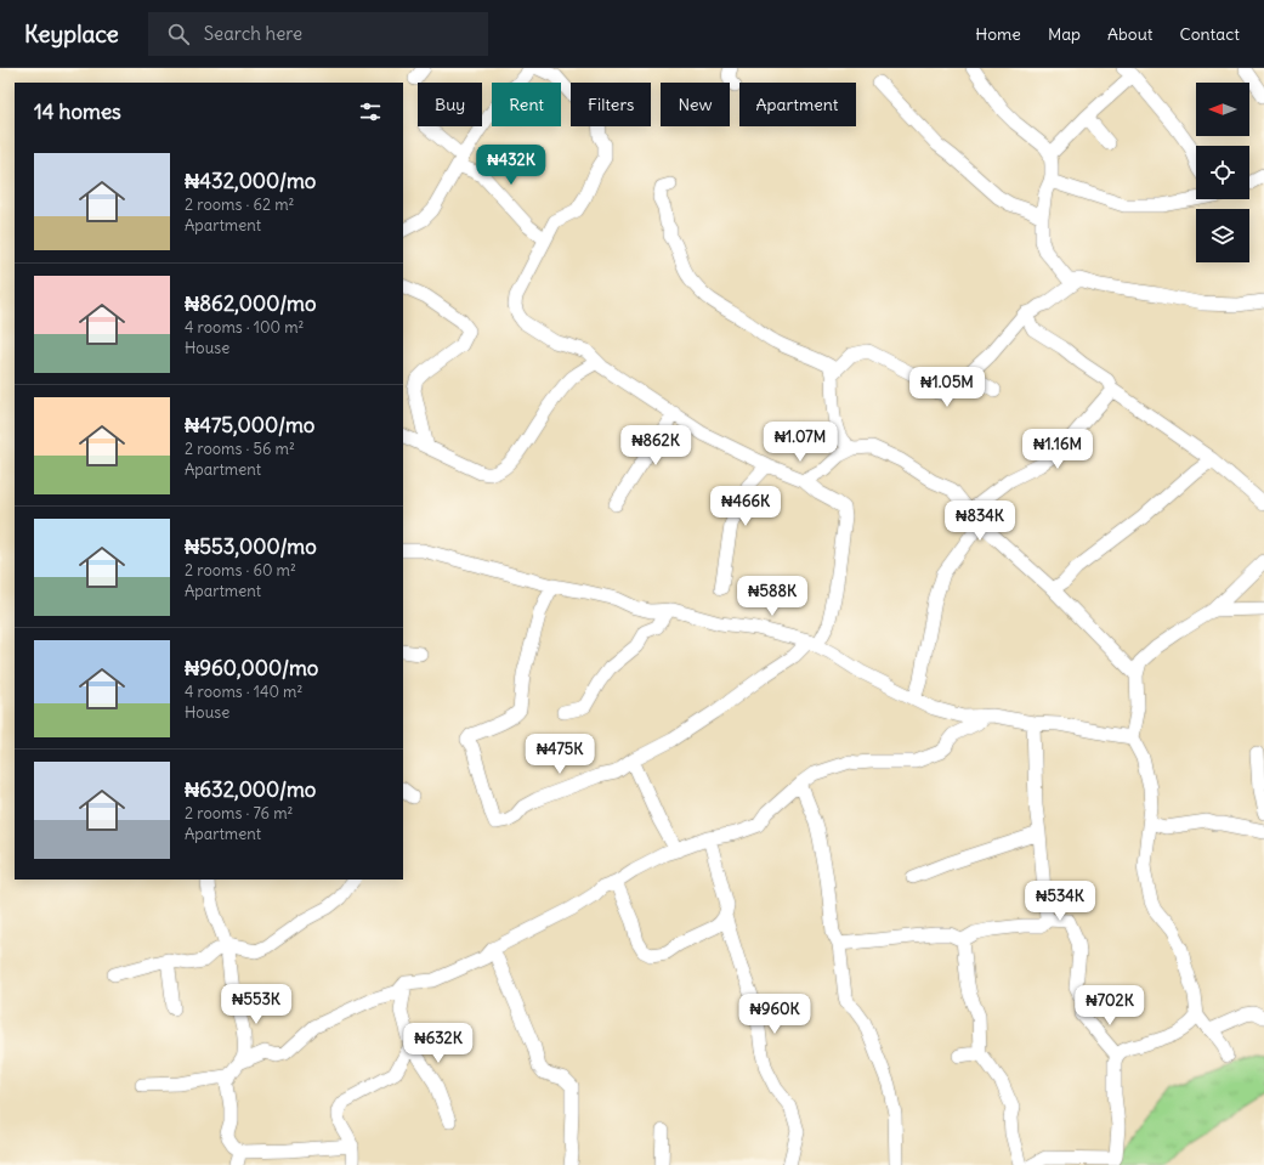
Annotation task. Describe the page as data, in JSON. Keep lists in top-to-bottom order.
{
  "north": "left",
  "page": {
    "header": "Keyplace",
    "search": "Search here",
    "nav": [
      "Home",
      "Map",
      "About",
      "Contact"
    ],
    "chip": [
      "Buy",
      "Rent",
      "Filters",
      "New",
      "Apartment"
    ],
    "heading": "14 homes",
    "list": [
      {
        "name": "₦432,000/mo",
        "note": "2 rooms · 62 m² · Apartment"
      },
      {
        "name": "₦862,000/mo",
        "note": "4 rooms · 100 m² · House"
      },
      {
        "name": "₦475,000/mo",
        "note": "2 rooms · 56 m² · Apartment"
      },
      {
        "name": "₦553,000/mo",
        "note": "2 rooms · 60 m² · Apartment"
      },
      {
        "name": "₦960,000/mo",
        "note": "4 rooms · 140 m² · House"
      },
      {
        "name": "₦632,000/mo",
        "note": "2 rooms · 76 m² · Apartment"
      }
    ],
    "price": [
      "₦432K",
      "₦1.05M",
      "₦1.07M",
      "₦862K",
      "₦1.16M",
      "₦466K",
      "₦834K",
      "₦588K",
      "₦475K",
      "₦534K",
      "₦553K",
      "₦702K",
      "₦960K",
      "₦632K"
    ]
  }
}
